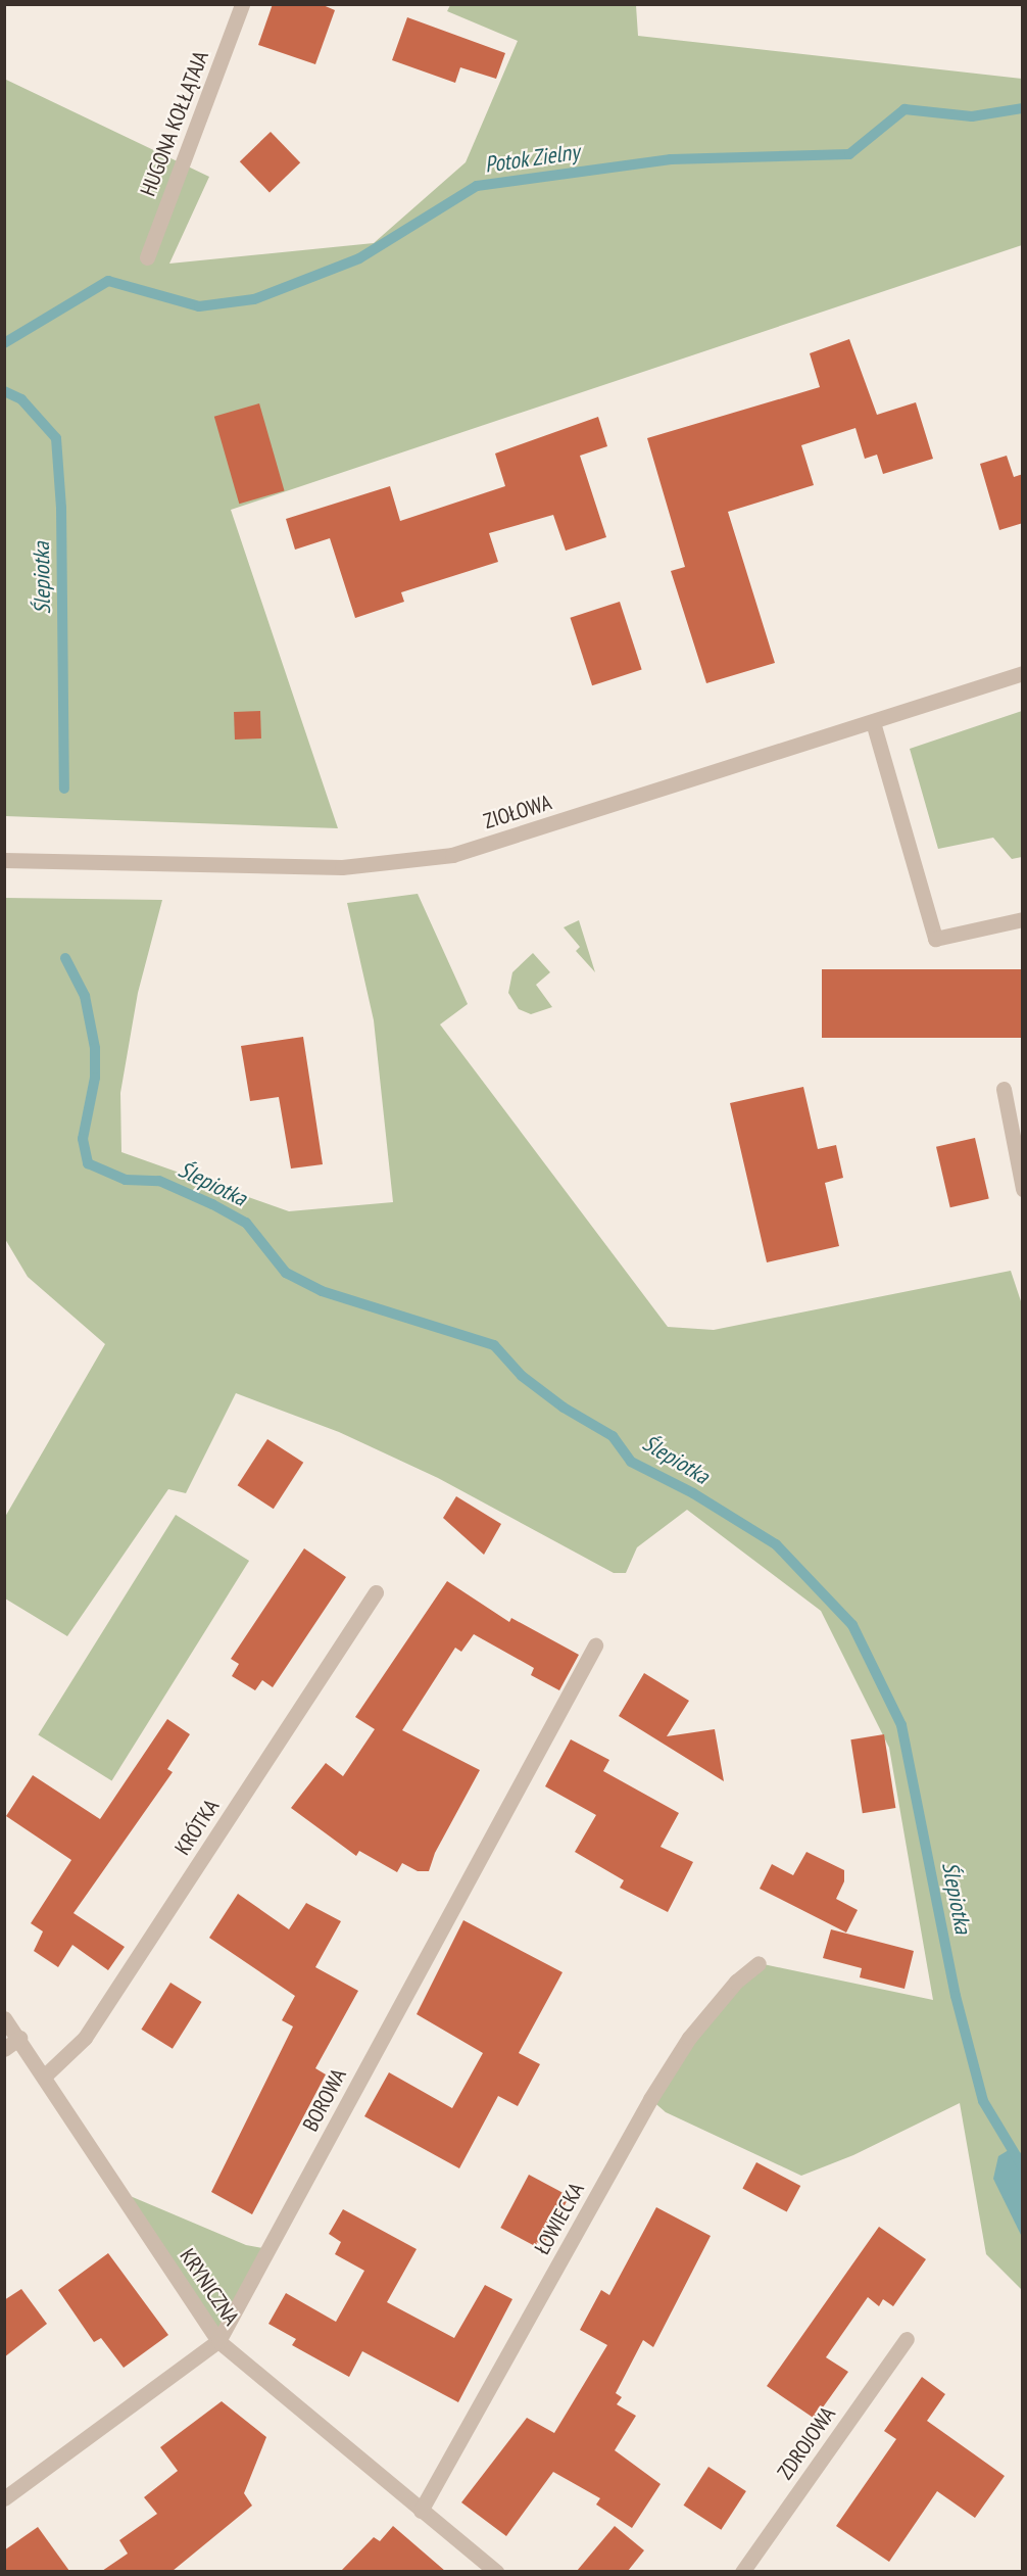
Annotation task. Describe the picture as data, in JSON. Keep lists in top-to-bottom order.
{
  "streets": {
    "street": [
      "HUGONA KOŁŁĄTAJA",
      "ZIOŁOWA",
      "KRÓTKA",
      "BOROWA",
      "ŁOWIECKA",
      "KRYNICZNA",
      "ZDROJOWA"
    ]
  },
  "crossings": [
    ["KRÓTKA", "KRYNICZNA"],
    ["BOROWA", "KRYNICZNA"],
    ["ŁOWIECKA", "KRYNICZNA"]
  ],
  "water": ["Potok Zielny", "Ślepiotka"]
}
